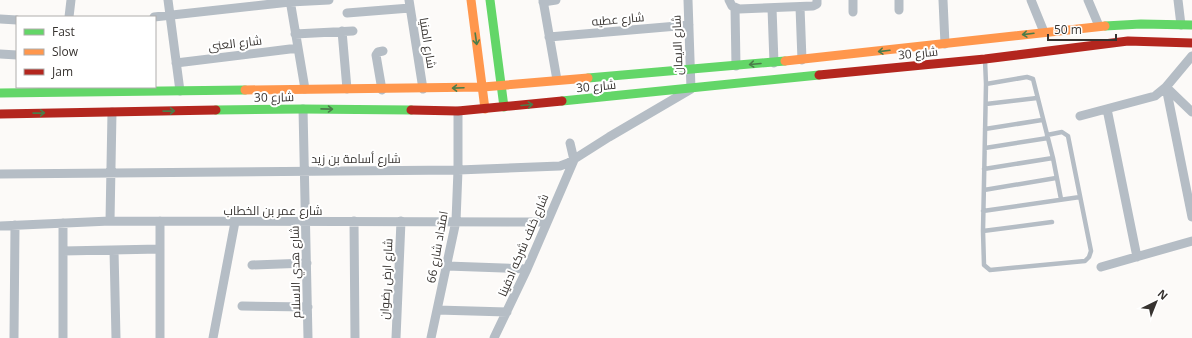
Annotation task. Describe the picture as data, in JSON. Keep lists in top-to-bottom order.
{
  "streets": {
    "street": [
      "شارع عطيه",
      "شارع العنى",
      "شارع المنيا",
      "شارع الايمان",
      "شارع 30",
      "شارع أسامة بن زيد",
      "شارع عمر بن الخطاب",
      "شارع خلف شركه ادفينا",
      "امتداد شارع 66",
      "شارع هدي الاسلام",
      "شارع ارض رضوان"
    ]
  },
  "crossings": [
    ["شارع عطيه", "شارع الايمان"],
    ["شارع المنيا", "شارع 30"],
    ["شارع الايمان", "شارع 30"],
    ["شارع الايمان", "شارع أسامة بن زيد"],
    ["شارع 30", "شارع أسامة بن زيد"],
    ["شارع 30", "امتداد شارع 66"],
    ["شارع 30", "شارع هدي الاسلام"],
    ["شارع أسامة بن زيد", "شارع خلف شركه ادفينا"],
    ["شارع أسامة بن زيد", "امتداد شارع 66"],
    ["شارع أسامة بن زيد", "شارع هدي الاسلام"],
    ["شارع عمر بن الخطاب", "شارع خلف شركه ادفينا"],
    ["شارع عمر بن الخطاب", "امتداد شارع 66"],
    ["شارع عمر بن الخطاب", "شارع هدي الاسلام"],
    ["شارع عمر بن الخطاب", "شارع ارض رضوان"]
  ],
  "legend": ["Fast", "Slow", "Jam"],
  "scale_bar": "50 m",
  "north": "top right"
}
